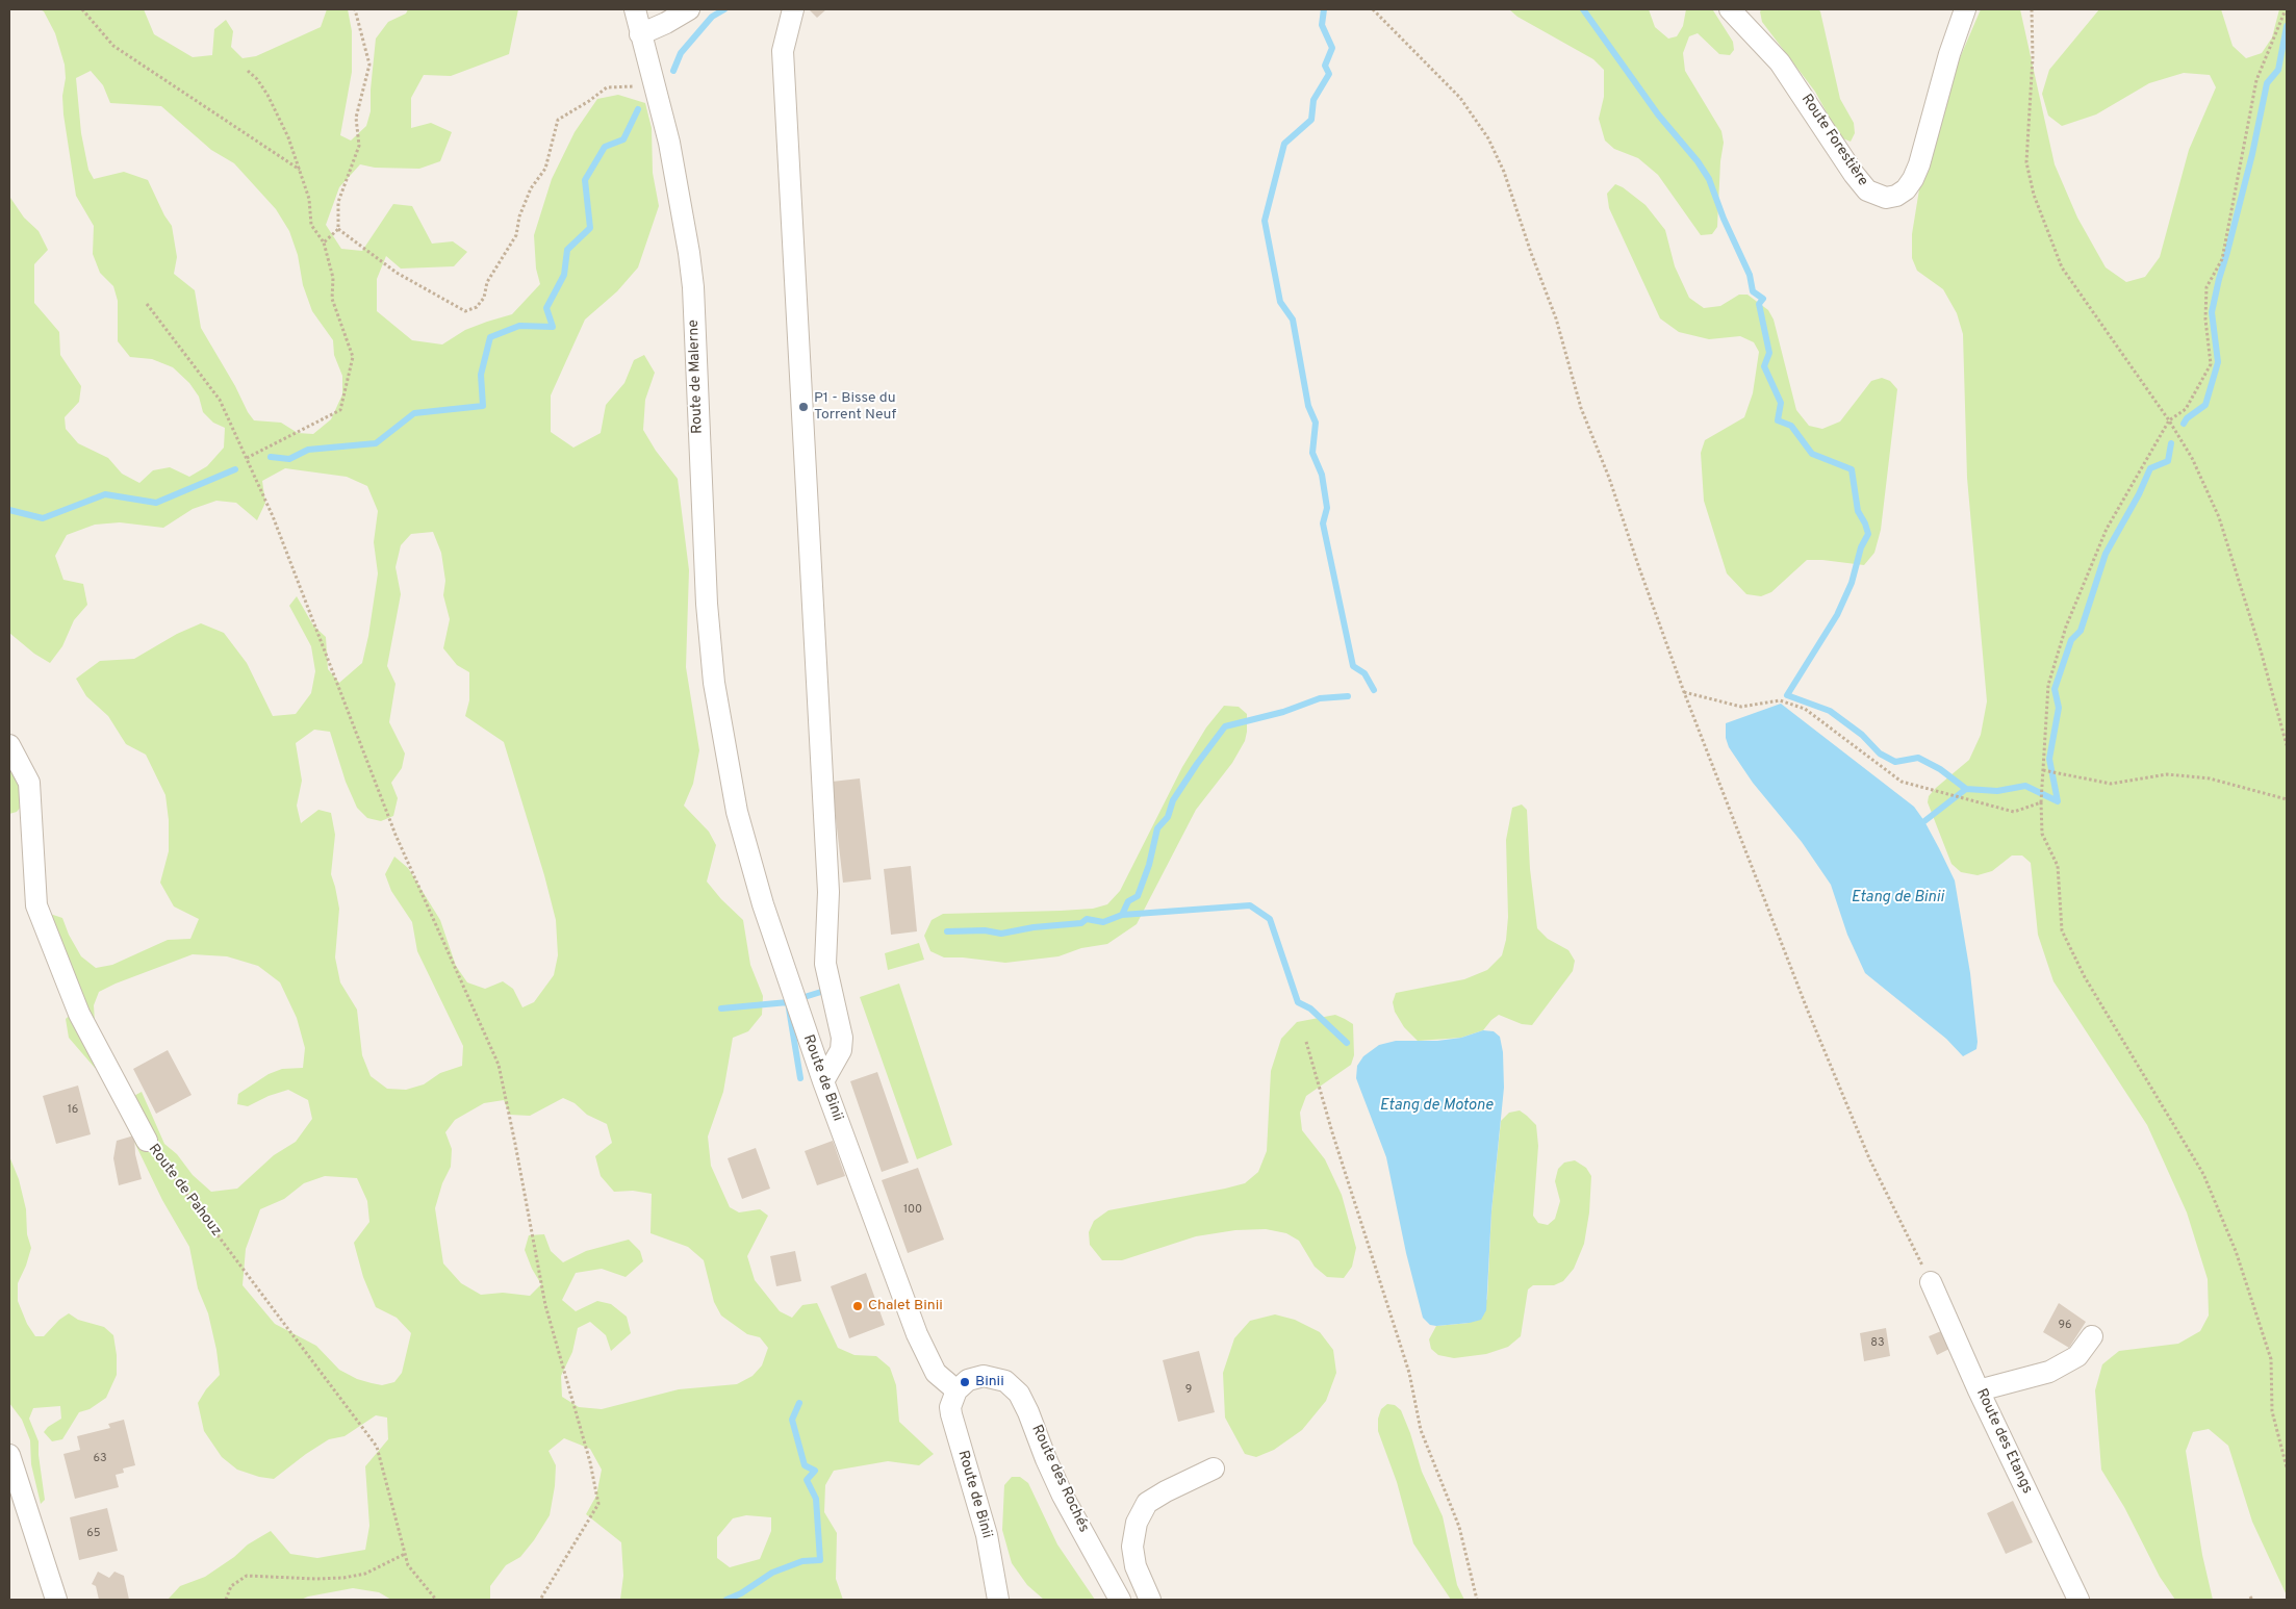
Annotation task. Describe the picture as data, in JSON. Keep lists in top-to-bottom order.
{
  "streets": {
    "street": [
      "Route Forestière",
      "Route de Malerne",
      "Route de Binii",
      "Route de Pahouz",
      "Route des Etangs",
      "Route des Rochés"
    ]
  },
  "crossings": [
    ["Route de Malerne", "Route de Binii"],
    ["Route de Binii", "Route des Rochés"]
  ],
  "water": ["Etang de Binii", "Etang de Motone"],
  "places": ["P1 - Bisse du Torrent Neuf", "Chalet Binii", "Binii"],
  "house_numbers": [
    "16",
    "100",
    "96",
    "83",
    "9",
    "63",
    "65"
  ]
}
